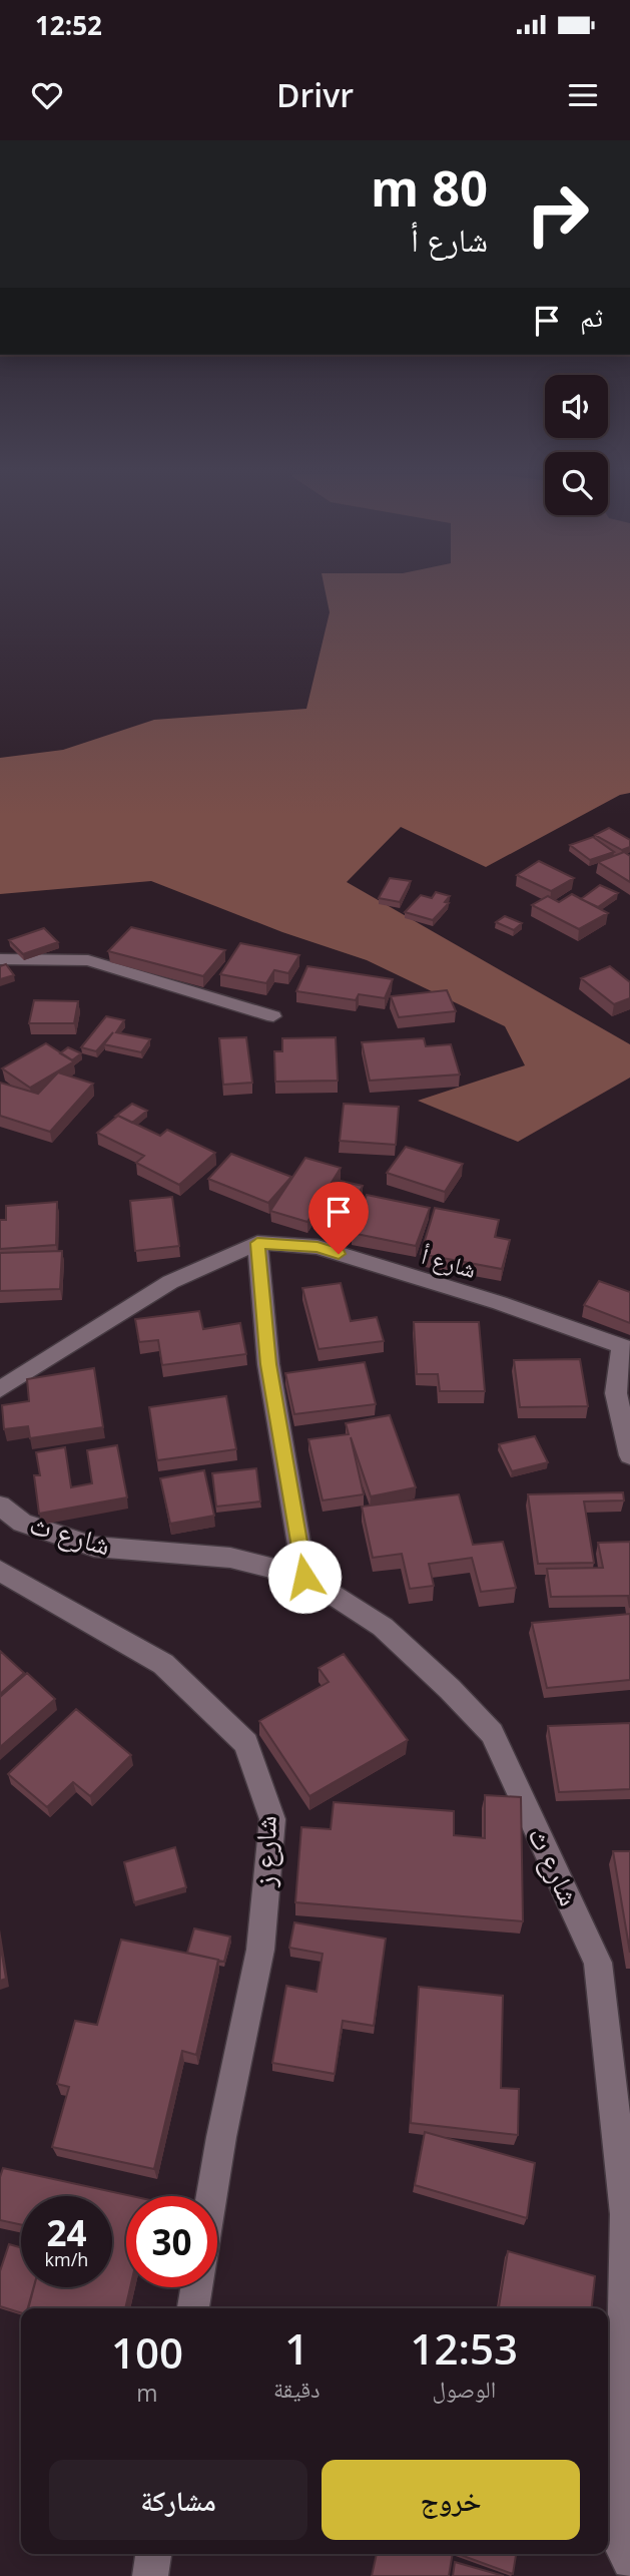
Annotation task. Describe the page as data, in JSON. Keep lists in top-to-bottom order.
{
  "streets": {
    "street": ["شارع أ", "شارع ث", "شارع ﺯ"]
  },
  "page": {
    "status": "12:52",
    "header": "Drivr",
    "turn": ["80 m", "شارع أ"],
    "then": "ثم",
    "speed": "24 km/h",
    "limit": "30",
    "eta": [
      "12:53",
      "الوصول",
      "1",
      "دقيقة",
      "100",
      "m"
    ],
    "buttons": ["خروج", "مشاركة"]
  }
}
